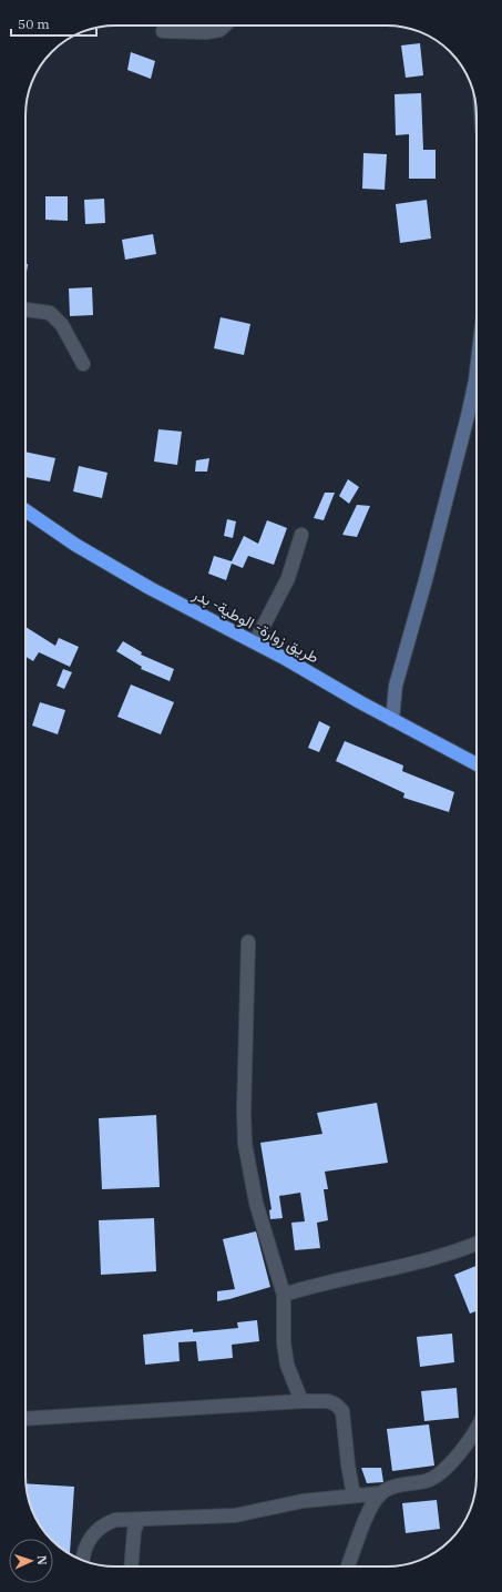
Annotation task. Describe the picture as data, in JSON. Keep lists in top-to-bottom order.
{
  "streets": {
    "highway": ["طريق زوارة- الوطية- بدر"]
  },
  "scale_bar": "50 m",
  "north": "right"
}
